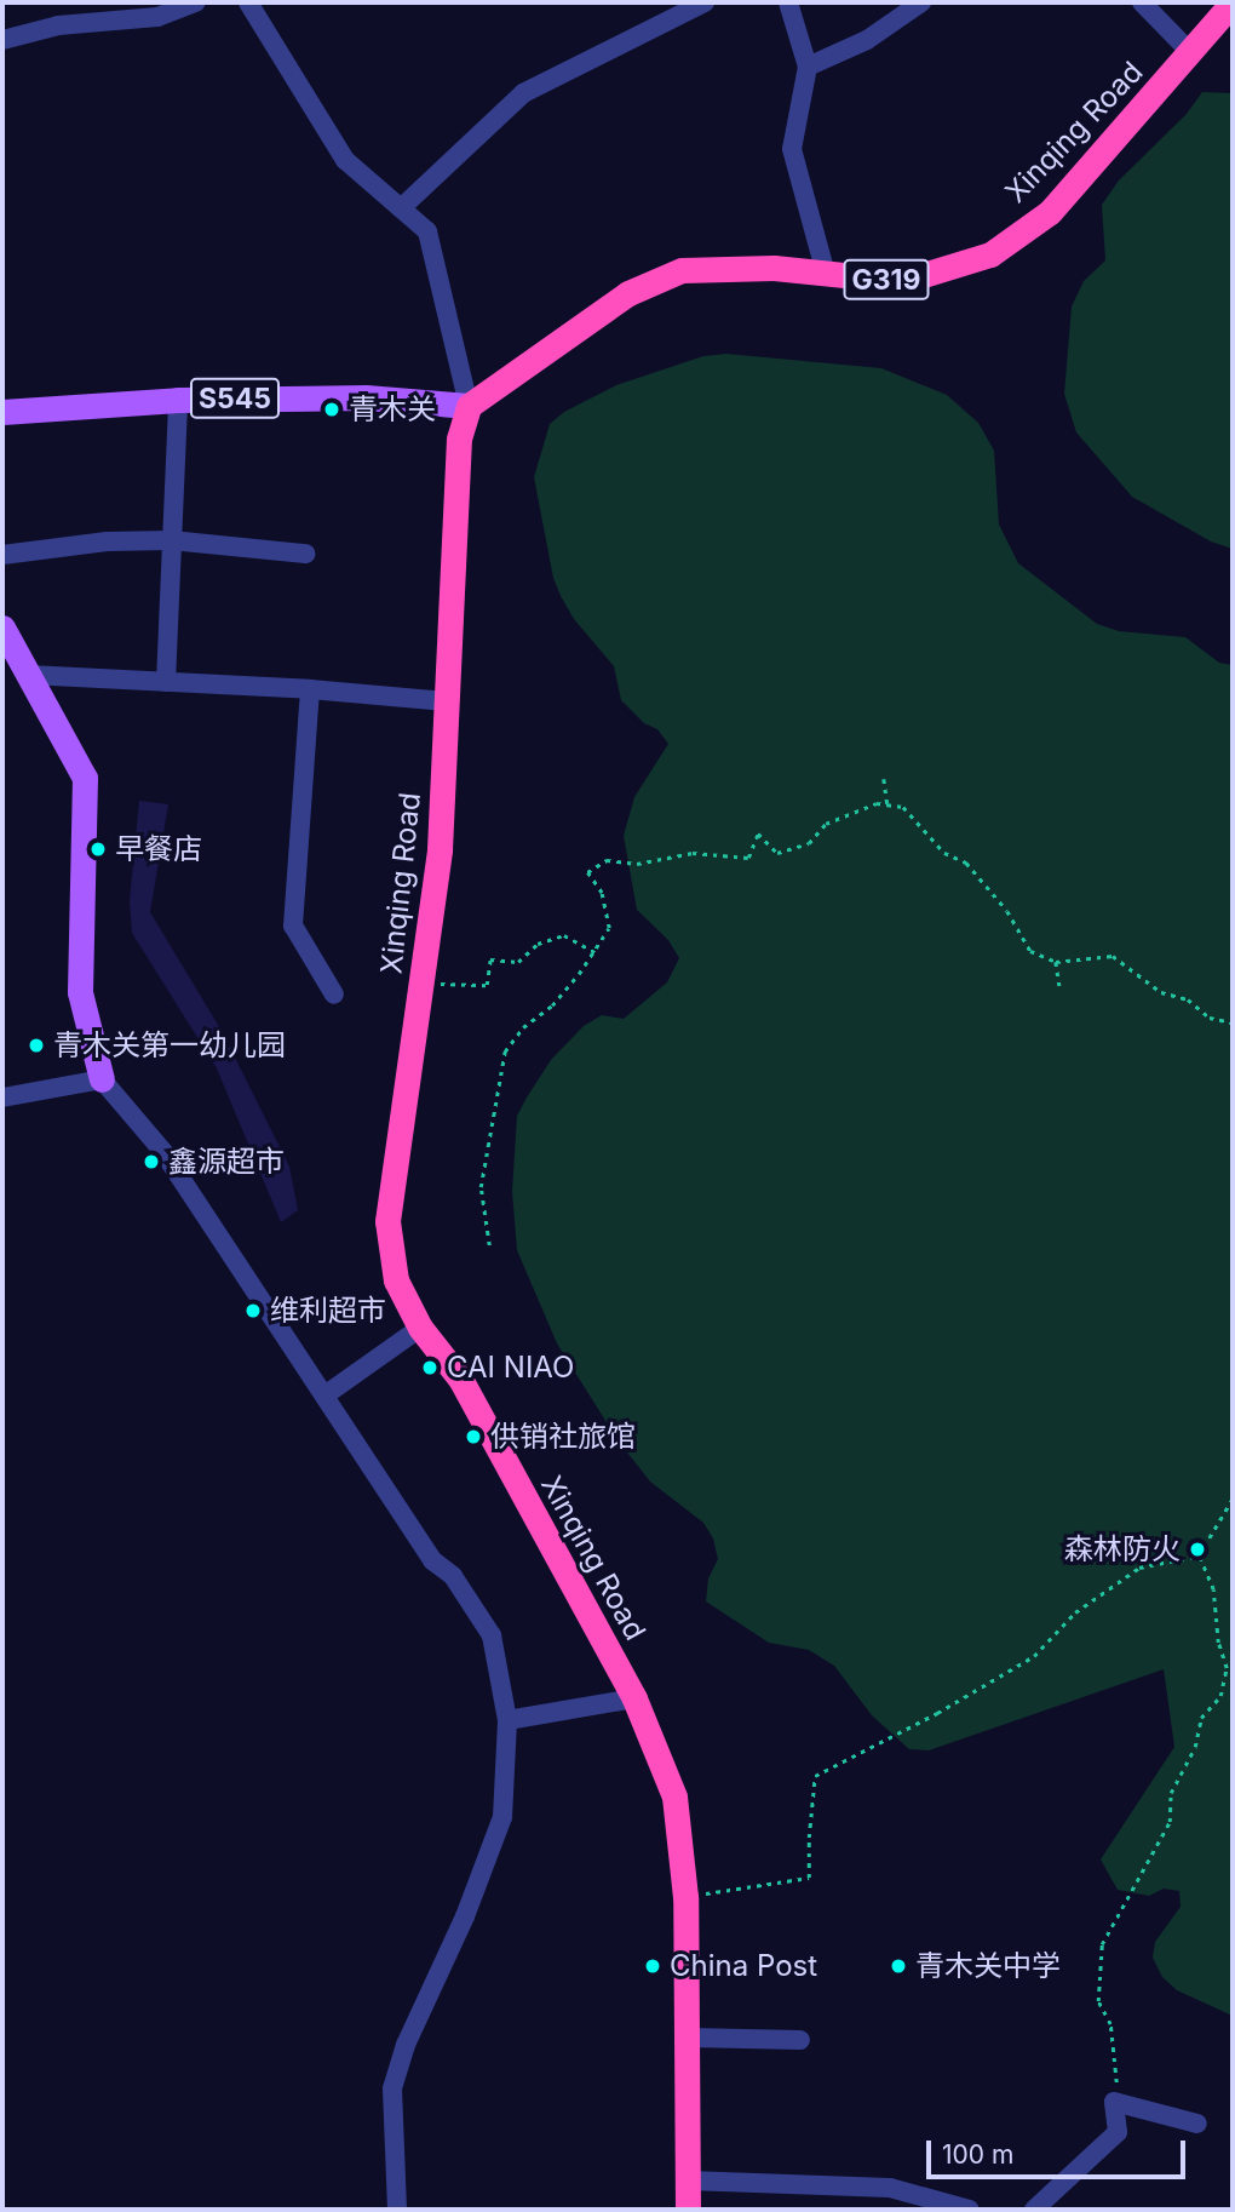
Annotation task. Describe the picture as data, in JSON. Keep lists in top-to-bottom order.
{
  "streets": {
    "highway": ["Xinqing Road", "G319"],
    "main road": ["S545"]
  },
  "crossings": [
    ["Xinqing Road", "S545"]
  ],
  "places": [
    "青木关",
    "早餐店",
    "青木关第一幼儿园",
    "鑫源超市",
    "维利超市",
    "CAI NIAO",
    "供销社旅馆",
    "森林防火",
    "China Post",
    "青木关中学"
  ],
  "scale_bar": "100 m"
}
